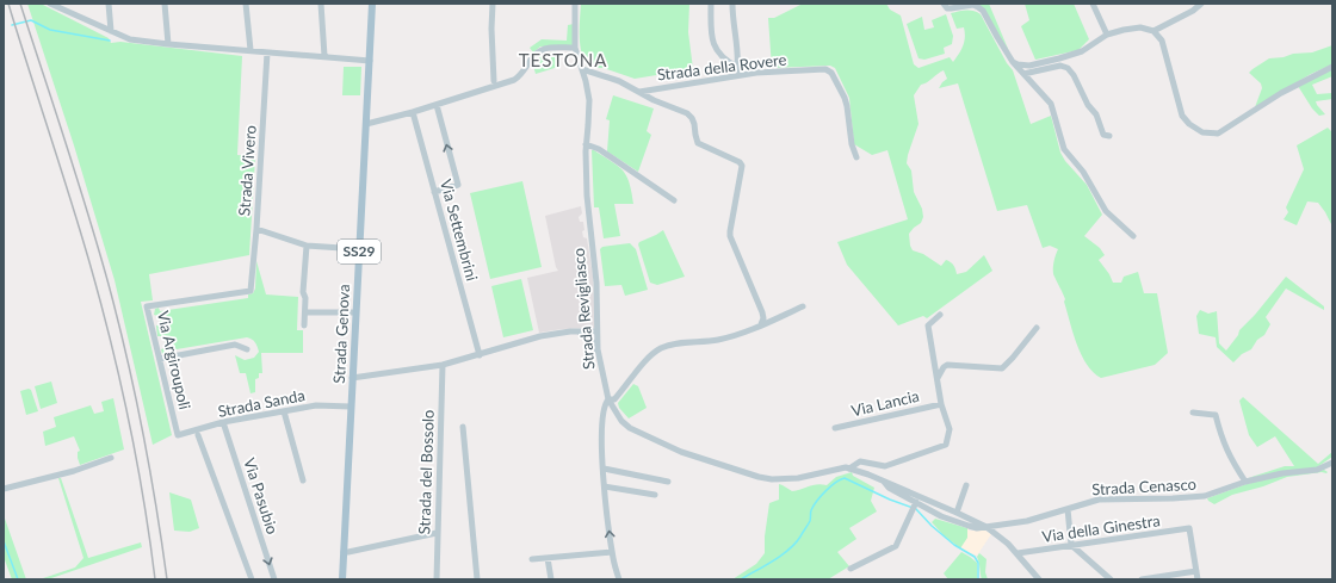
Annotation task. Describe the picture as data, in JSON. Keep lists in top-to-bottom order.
{
  "streets": {
    "main road": ["SS29", "Strada Genova"],
    "street": [
      "Strada della Rovere",
      "Strada Vivero",
      "Via Settembrini",
      "Strada Revigliasco",
      "Via Argiroupoli",
      "Strada Sanda",
      "Via Lancia",
      "Strada del Bossolo",
      "Strada Cenasco",
      "Via Pasubio",
      "Via della Ginestra"
    ]
  },
  "crossings": [
    ["Strada della Rovere", "Strada Revigliasco"],
    ["Strada Vivero", "Via Argiroupoli"],
    ["Strada Revigliasco", "Via Lancia"],
    ["Strada Revigliasco", "Strada Cenasco"],
    ["Strada Revigliasco", "Via della Ginestra"],
    ["Strada Genova", "Strada Sanda"],
    ["Via Argiroupoli", "Strada Sanda"],
    ["Strada Sanda", "Via Pasubio"]
  ],
  "districts": ["TESTONA"]
}
